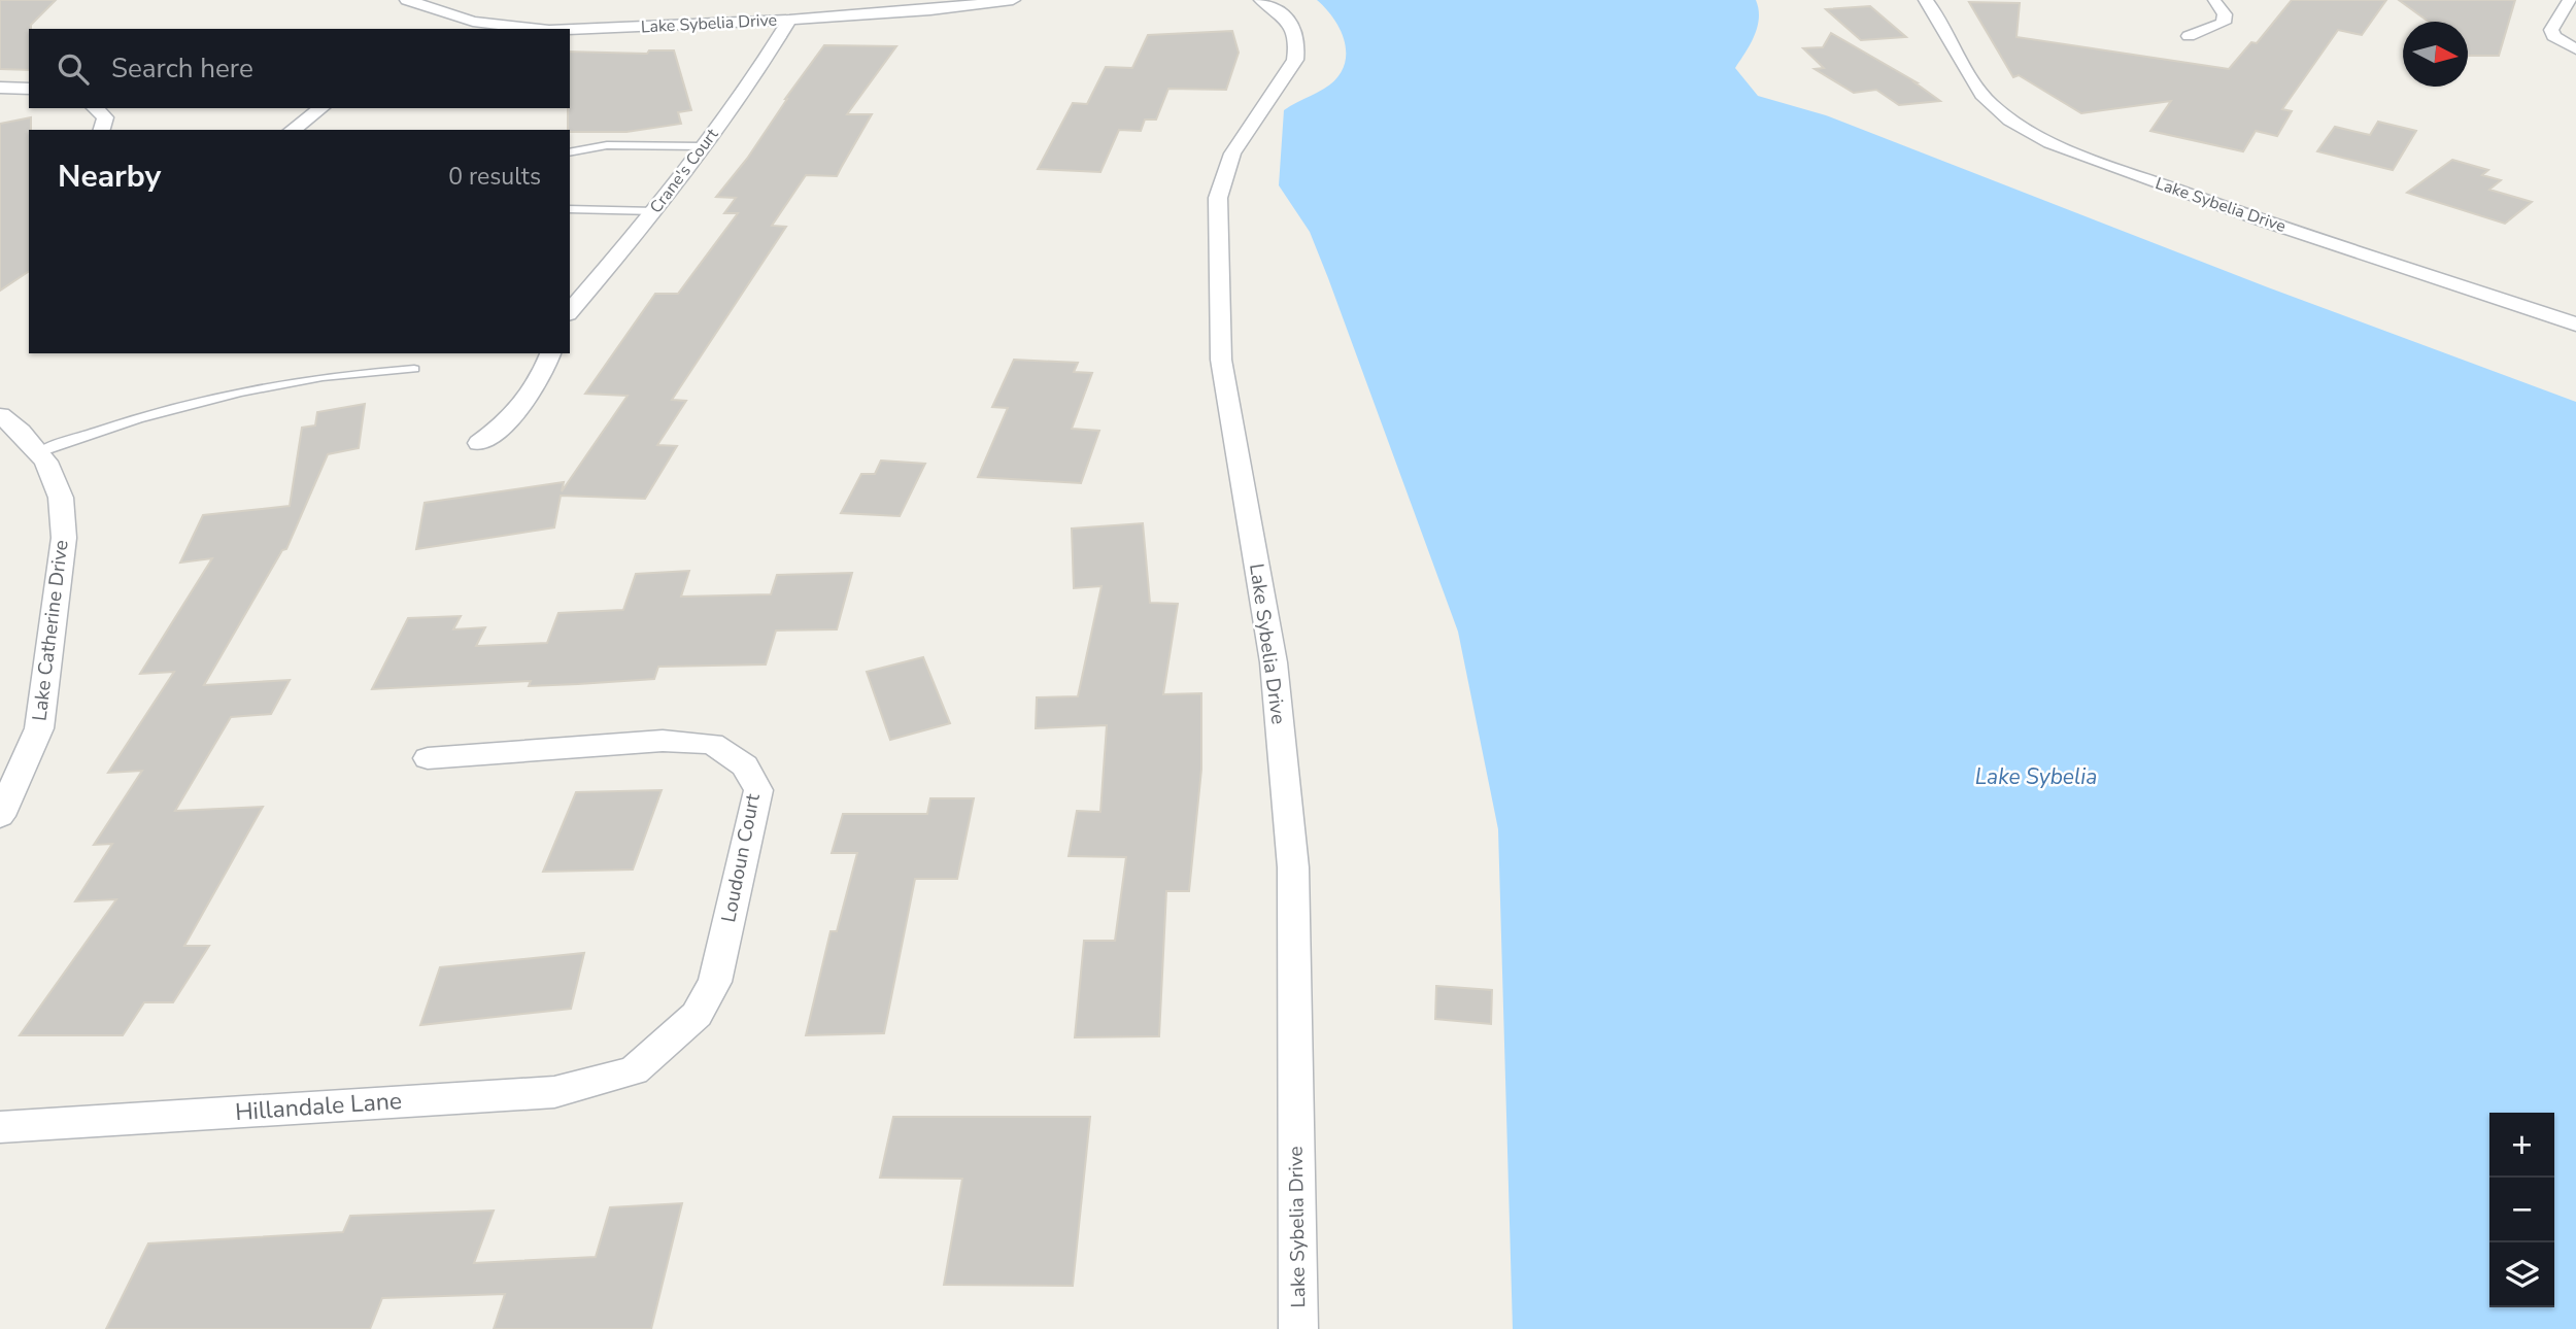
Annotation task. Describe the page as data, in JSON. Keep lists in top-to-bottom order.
{
  "streets": {
    "street": [
      "Lake Sybelia Drive",
      "Crane's Court",
      "Lake Catherine Drive",
      "Loudoun Court",
      "Hillandale Lane"
    ]
  },
  "crossings": [
    ["Lake Sybelia Drive", "Crane's Court"],
    ["Loudoun Court", "Hillandale Lane"]
  ],
  "water": ["Lake Sybelia"],
  "north": "right",
  "page": {
    "search": "Search here",
    "heading": ["Nearby", "0 results"],
    "map_buttons": ["+", "−"]
  }
}
